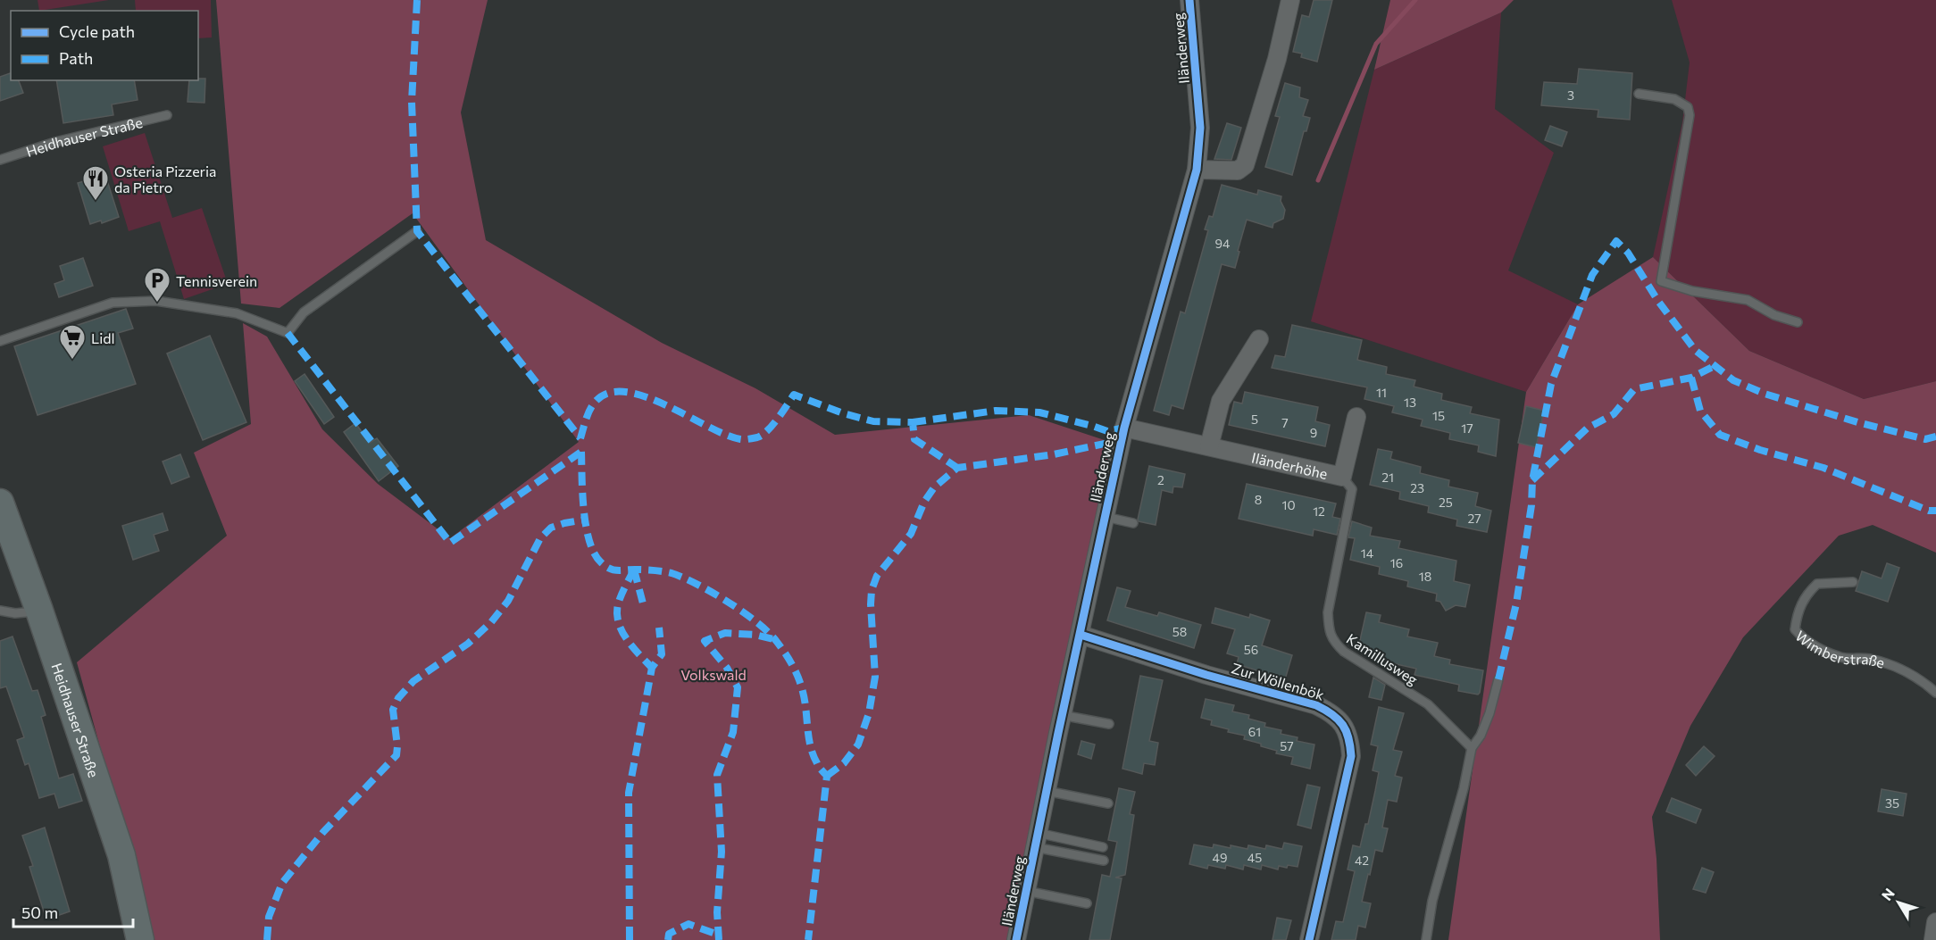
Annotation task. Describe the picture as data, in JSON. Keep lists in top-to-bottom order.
{
  "streets": {
    "main road": ["Heidhauser Straße"],
    "street": ["Iländerweg", "Iländerhöhe", "Zur Wöllenbök"],
    "lane": ["Wimberstraße", "Kamillusweg"]
  },
  "crossings": [
    ["Iländerweg", "Iländerhöhe"],
    ["Iländerweg", "Zur Wöllenbök"],
    ["Iländerhöhe", "Kamillusweg"]
  ],
  "parks": ["Volkswald"],
  "places": {
    "restaurant": ["Osteria Pizzeria da Pietro"],
    "parking": ["Tennisverein"],
    "supermarket": ["Lidl"]
  },
  "house_numbers": [
    "3",
    "94",
    "11",
    "13",
    "15",
    "5",
    "7",
    "17",
    "9",
    "21",
    "2",
    "23",
    "8",
    "25",
    "10",
    "12",
    "27",
    "14",
    "16",
    "18",
    "58",
    "56",
    "61",
    "57",
    "35",
    "49",
    "45",
    "42"
  ],
  "legend": ["Cycle path", "Path"],
  "scale_bar": "50 m",
  "north": "top left"
}
